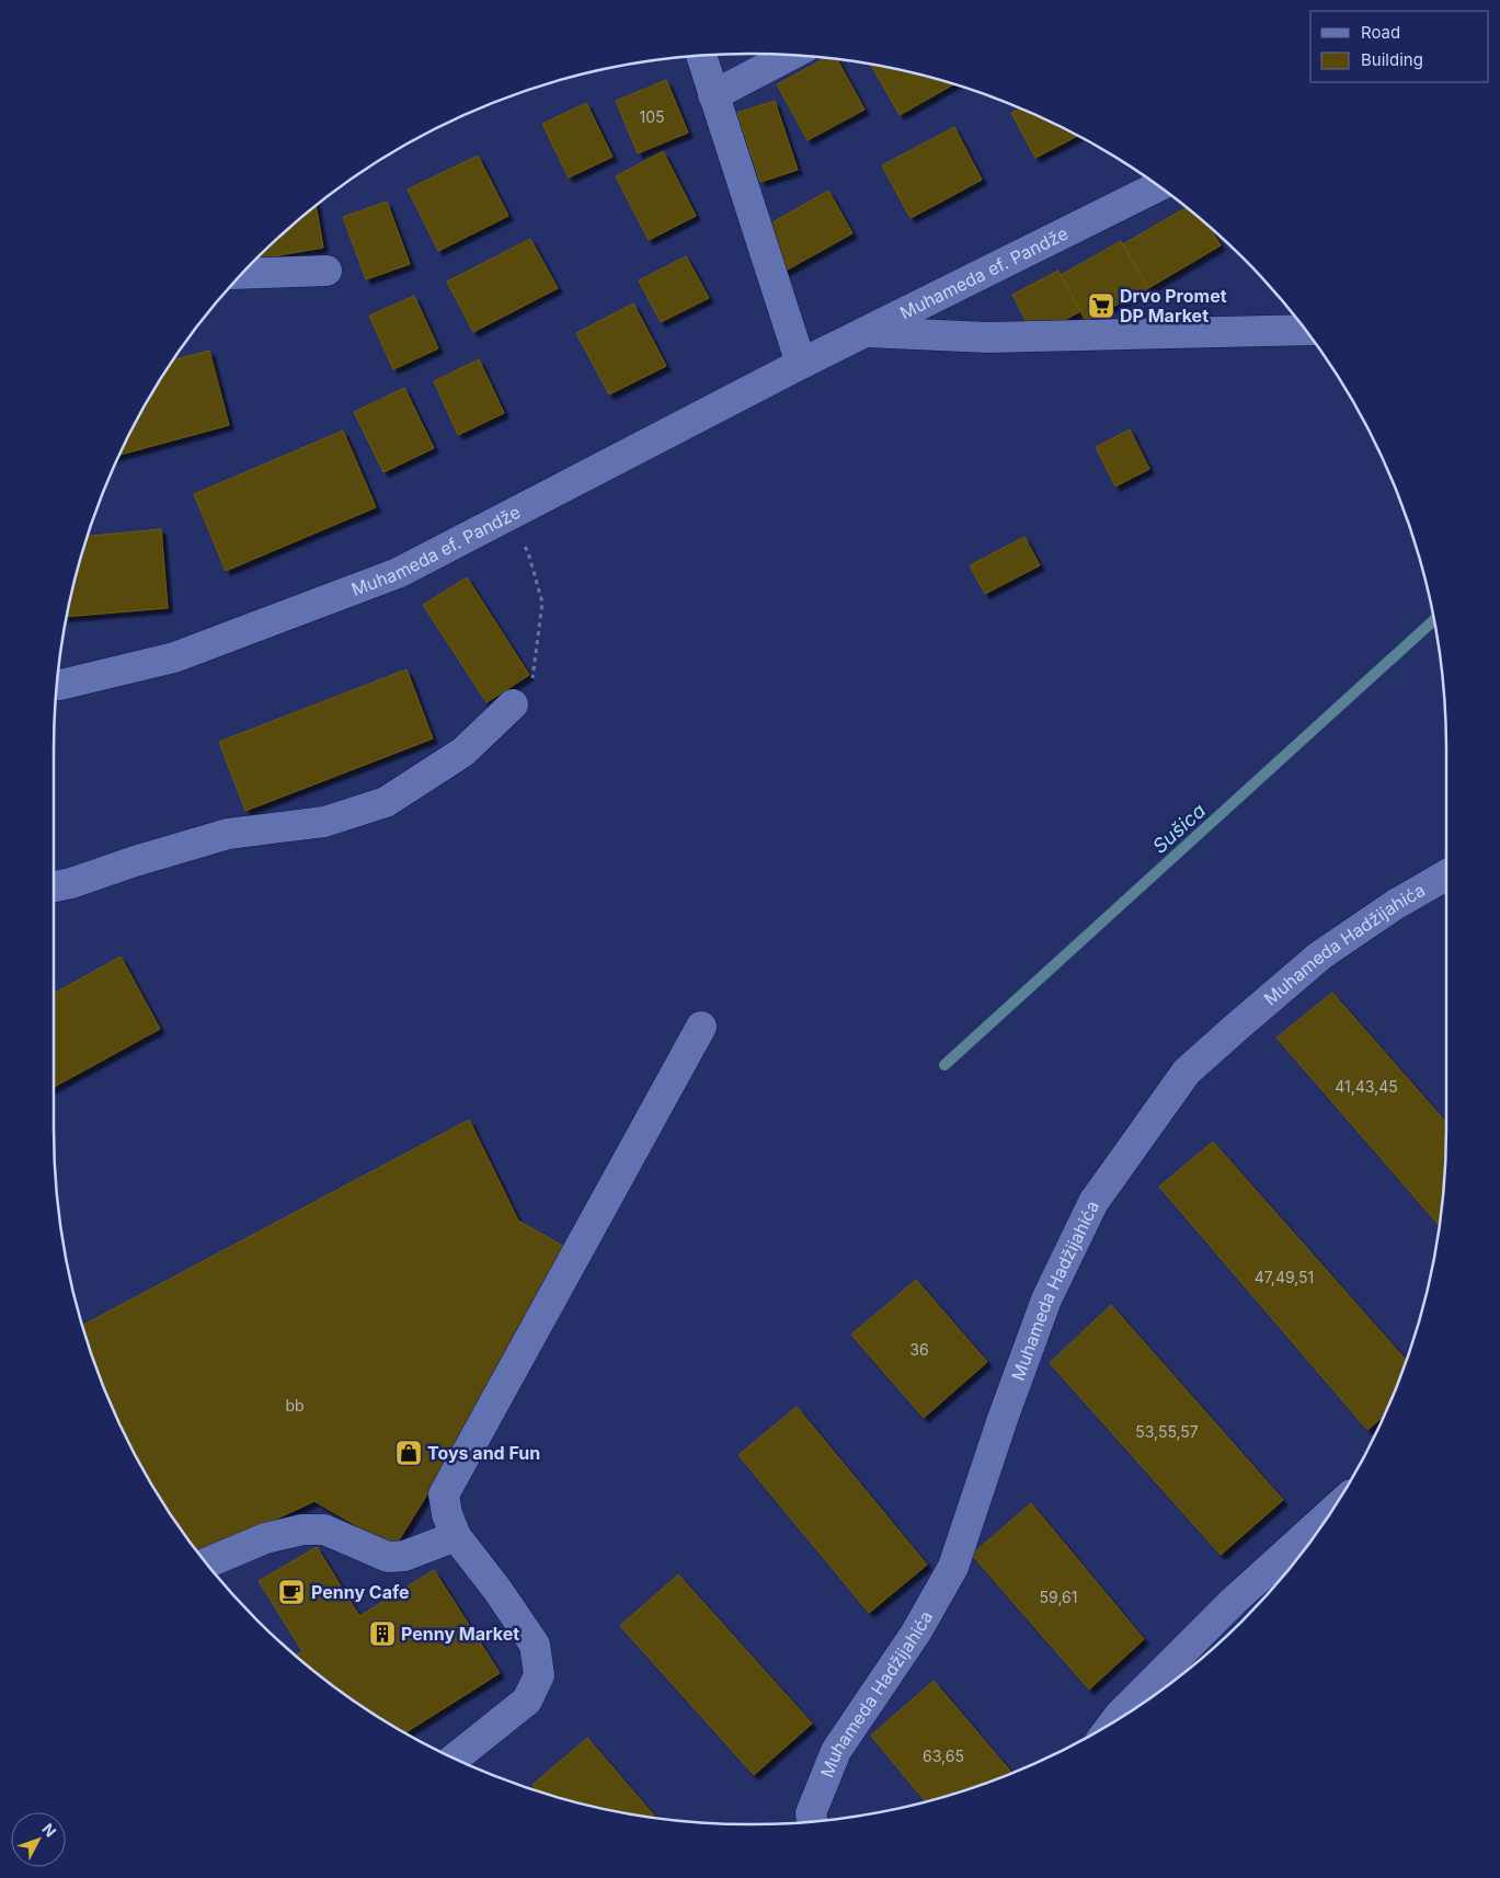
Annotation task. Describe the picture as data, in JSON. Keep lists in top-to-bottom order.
{
  "streets": {
    "street": ["Muhameda ef. Pandže", "Muhameda Hadžijahića"]
  },
  "water": ["Sušica"],
  "places": {
    "supermarket": ["Drvo Promet DP Market"],
    "shop": ["Toys and Fun"],
    "cafe": ["Penny Cafe"],
    "building": ["Penny Market"]
  },
  "house_numbers": [
    "105",
    "41,43,45",
    "47,49,51",
    "36",
    "bb",
    "53,55,57",
    "59,61",
    "63,65"
  ],
  "legend": ["Road", "Building"],
  "north": "top right"
}
